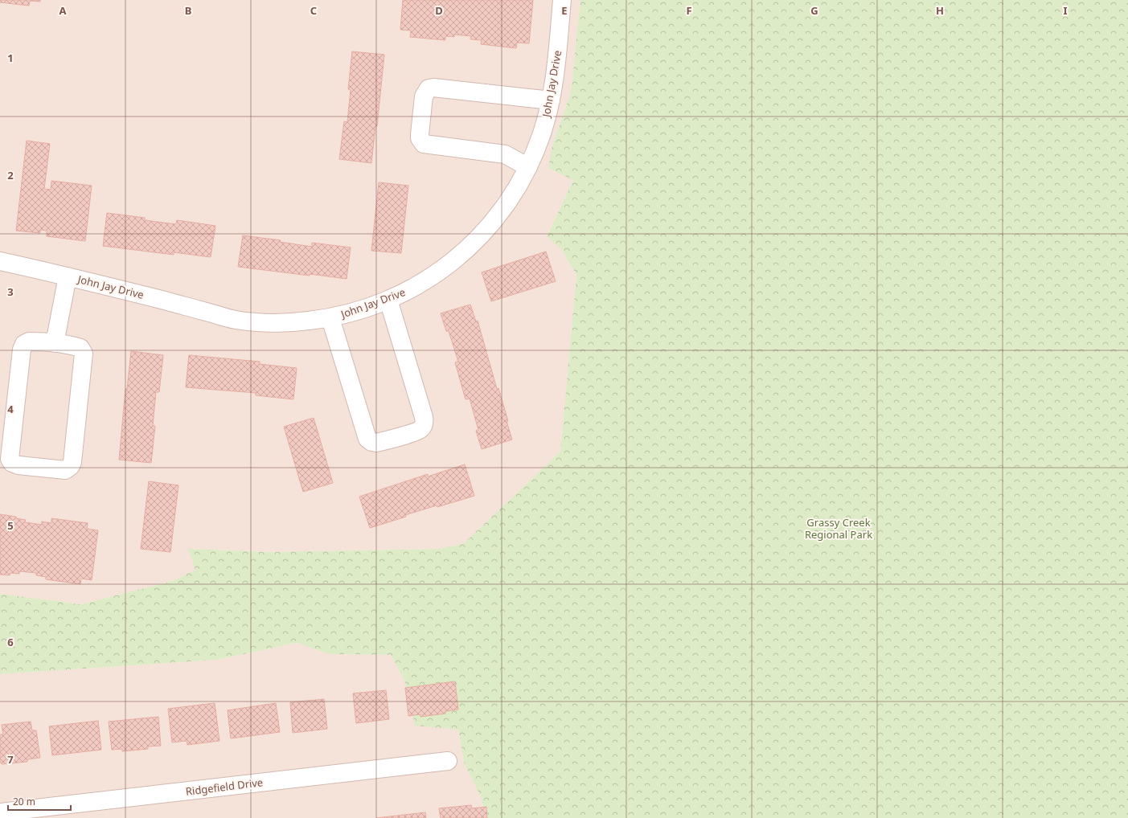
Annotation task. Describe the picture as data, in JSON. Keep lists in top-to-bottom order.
{
  "streets": {
    "street": ["John Jay Drive", "Ridgefield Drive"]
  },
  "parks": ["Grassy Creek Regional Park"],
  "scale_bar": "20 m",
  "grid": {
    "columns": [
      "A",
      "B",
      "C",
      "D",
      "E",
      "F",
      "G",
      "H",
      "I"
    ],
    "rows": [
      "1",
      "2",
      "3",
      "4",
      "5",
      "6",
      "7"
    ]
  }
}
